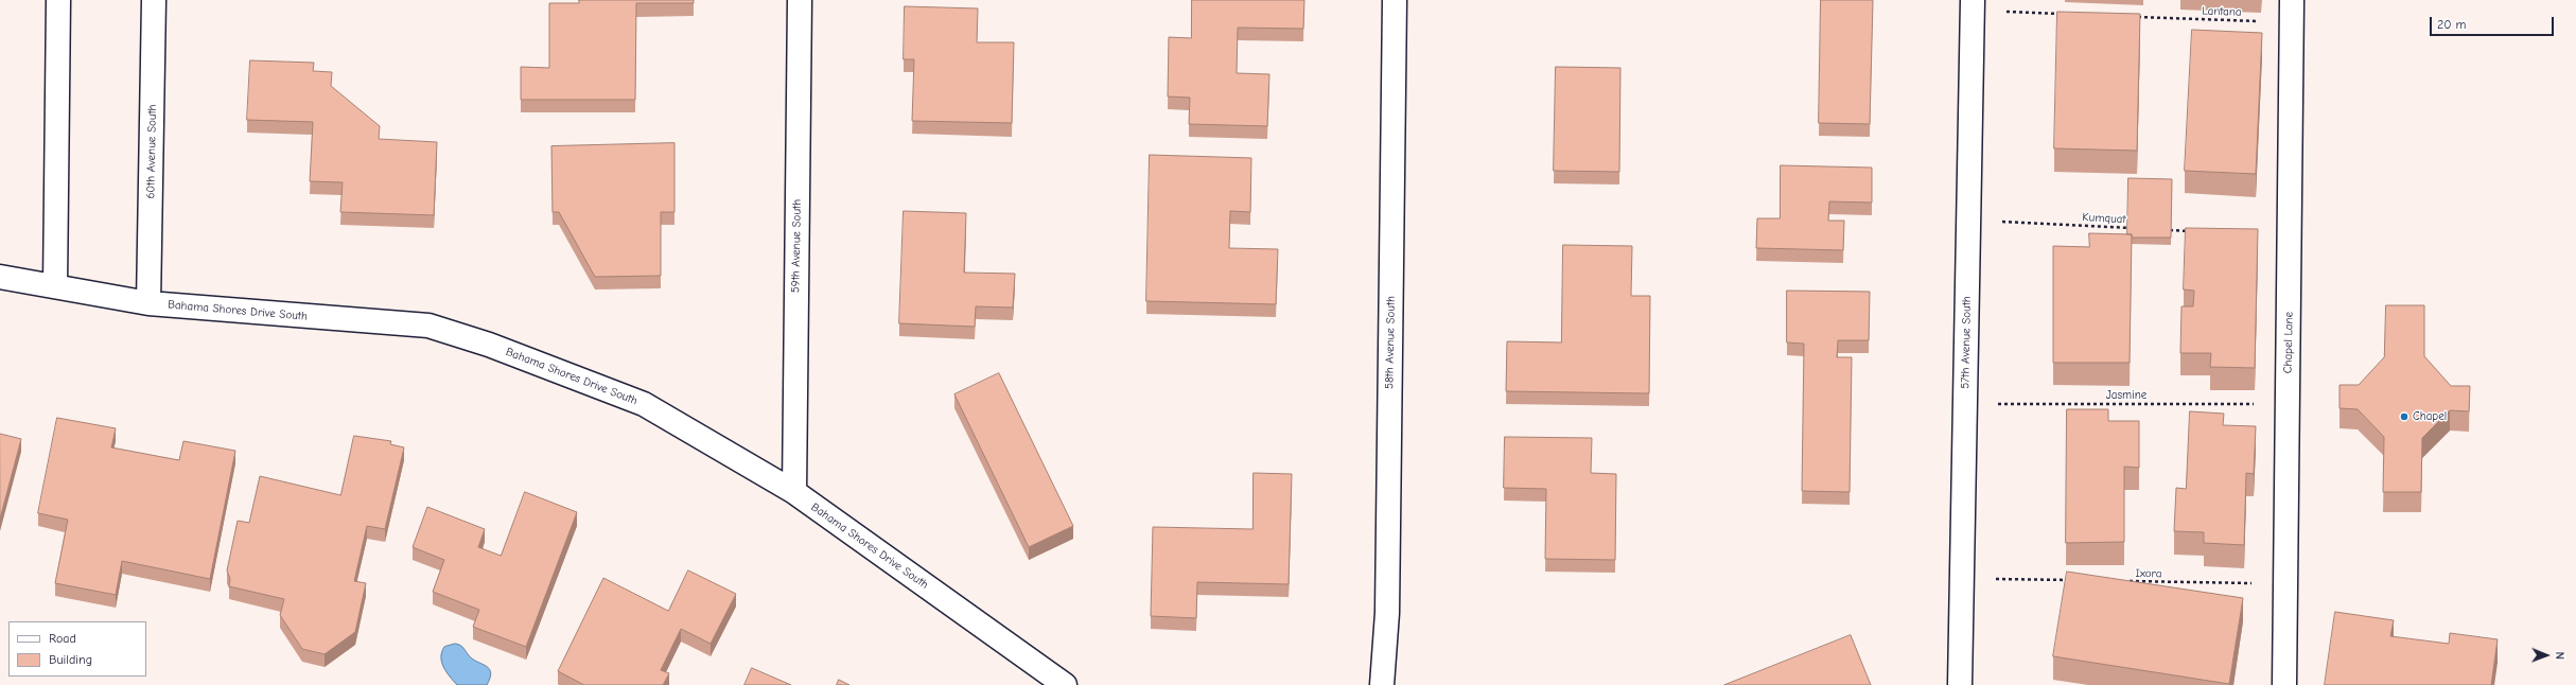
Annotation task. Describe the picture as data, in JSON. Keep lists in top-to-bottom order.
{
  "streets": {
    "street": [
      "60th Avenue South",
      "59th Avenue South",
      "Bahama Shores Drive South",
      "58th Avenue South",
      "57th Avenue South",
      "Chapel Lane"
    ],
    "path": [
      "Lantana",
      "Kumquat",
      "Jasmine",
      "Ixora"
    ]
  },
  "crossings": [
    ["Lantana", "Chapel Lane"],
    ["60th Avenue South", "Bahama Shores Drive South"],
    ["Kumquat", "57th Avenue South"],
    ["59th Avenue South", "Bahama Shores Drive South"],
    ["57th Avenue South", "Jasmine"],
    ["Chapel Lane", "Jasmine"],
    ["Chapel Lane", "Ixora"]
  ],
  "places": ["Chapel"],
  "legend": ["Road", "Building"],
  "scale_bar": "20 m",
  "north": "right"
}
